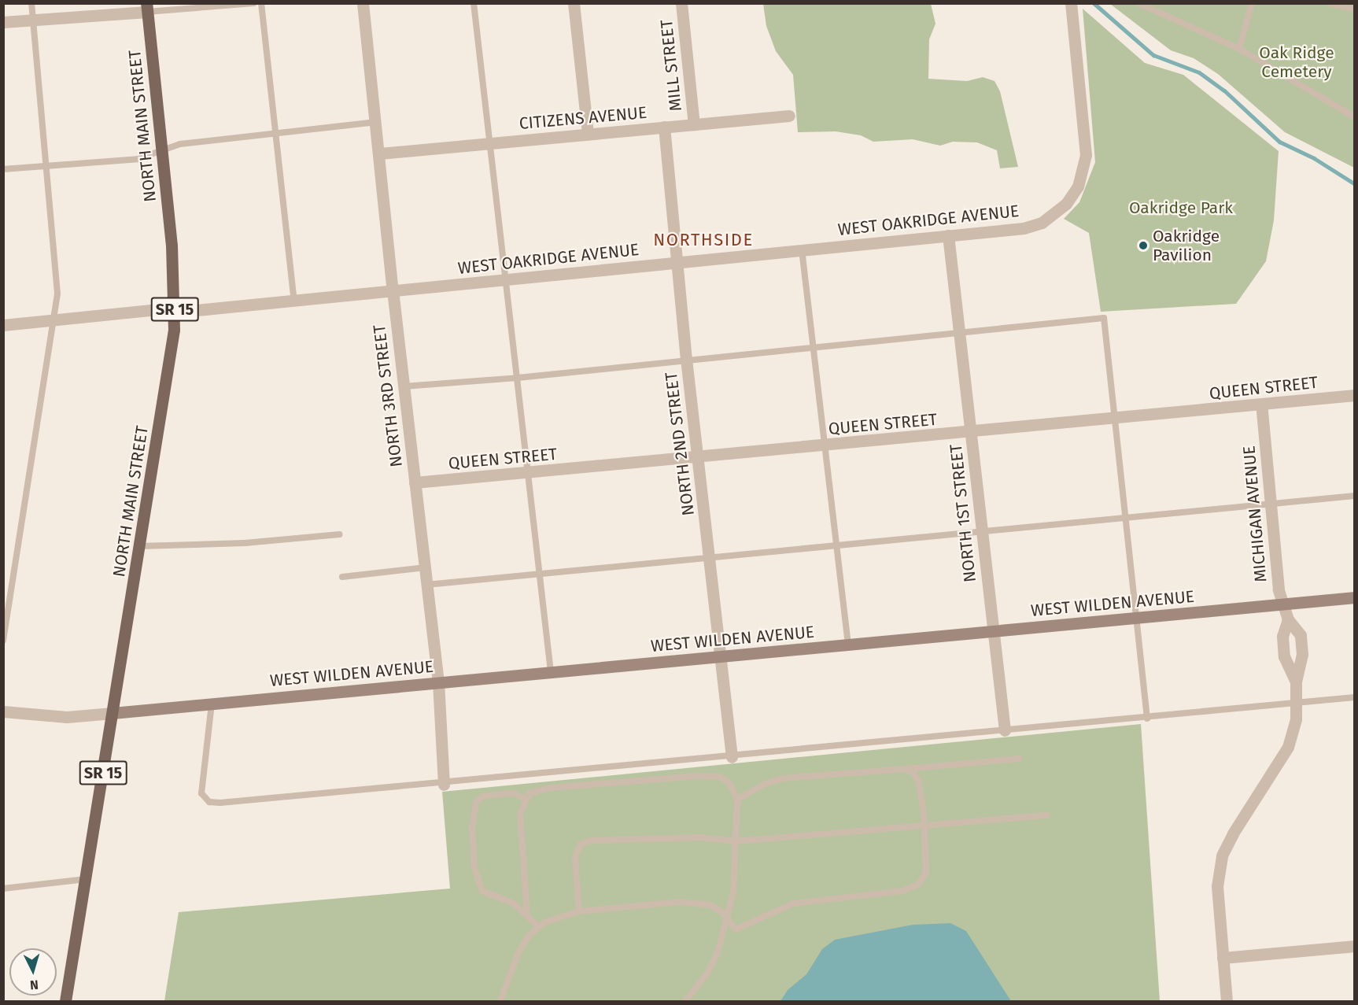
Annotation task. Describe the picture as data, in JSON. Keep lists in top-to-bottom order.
{
  "streets": {
    "main road": ["NORTH MAIN STREET", "SR 15"],
    "street": [
      "MILL STREET",
      "CITIZENS AVENUE",
      "WEST OAKRIDGE AVENUE",
      "QUEEN STREET",
      "NORTH 3RD STREET",
      "NORTH 2ND STREET",
      "NORTH 1ST STREET",
      "MICHIGAN AVENUE",
      "WEST WILDEN AVENUE"
    ]
  },
  "crossings": [
    ["MILL STREET", "CITIZENS AVENUE"],
    ["CITIZENS AVENUE", "NORTH 3RD STREET"],
    ["CITIZENS AVENUE", "NORTH 2ND STREET"],
    ["NORTH MAIN STREET", "WEST OAKRIDGE AVENUE"],
    ["NORTH MAIN STREET", "WEST WILDEN AVENUE"],
    ["WEST OAKRIDGE AVENUE", "NORTH 3RD STREET"],
    ["WEST OAKRIDGE AVENUE", "NORTH 2ND STREET"],
    ["WEST OAKRIDGE AVENUE", "NORTH 1ST STREET"],
    ["QUEEN STREET", "NORTH 3RD STREET"],
    ["QUEEN STREET", "NORTH 2ND STREET"],
    ["QUEEN STREET", "NORTH 1ST STREET"],
    ["QUEEN STREET", "MICHIGAN AVENUE"],
    ["NORTH 3RD STREET", "WEST WILDEN AVENUE"],
    ["NORTH 2ND STREET", "WEST WILDEN AVENUE"],
    ["NORTH 1ST STREET", "WEST WILDEN AVENUE"],
    ["MICHIGAN AVENUE", "WEST WILDEN AVENUE"]
  ],
  "districts": ["NORTHSIDE"],
  "parks": ["Oak Ridge Cemetery", "Oakridge Park"],
  "places": ["Oakridge Pavilion"],
  "north": "bottom"
}
